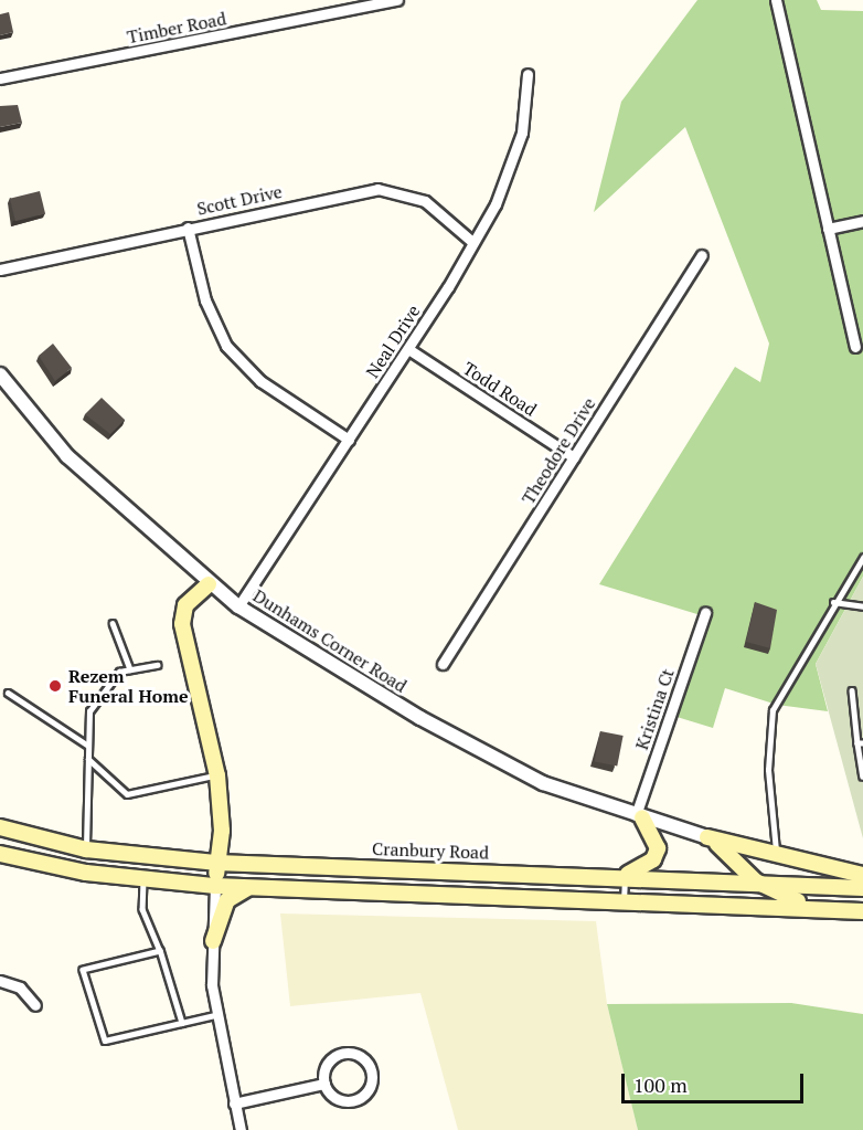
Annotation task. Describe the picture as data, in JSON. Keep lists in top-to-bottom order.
{
  "streets": {
    "main road": ["Cranbury Road"],
    "street": [
      "Timber Road",
      "Scott Drive",
      "Neal Drive",
      "Todd Road",
      "Theodore Drive",
      "Dunhams Corner Road",
      "Kristina Ct"
    ]
  },
  "crossings": [
    ["Scott Drive", "Neal Drive"],
    ["Neal Drive", "Todd Road"],
    ["Neal Drive", "Dunhams Corner Road"],
    ["Todd Road", "Theodore Drive"],
    ["Dunhams Corner Road", "Kristina Ct"]
  ],
  "places": ["Rezem Funeral Home"],
  "scale_bar": "100 m"
}
